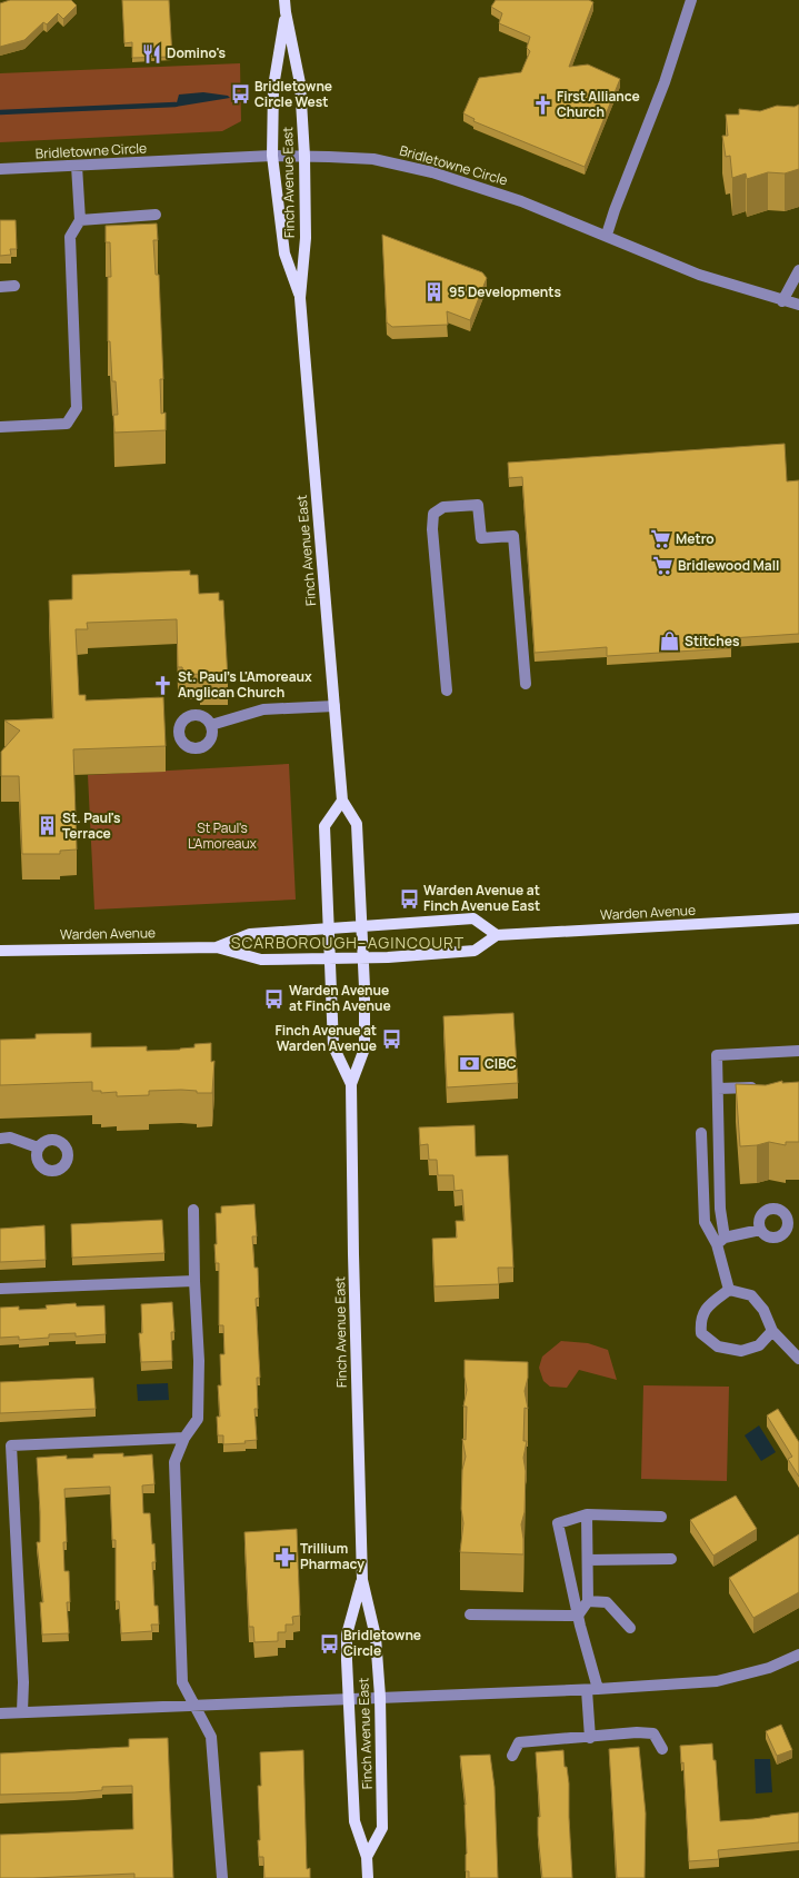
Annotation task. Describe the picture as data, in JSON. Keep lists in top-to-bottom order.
{
  "streets": {
    "main road": ["Finch Avenue East", "Warden Avenue"],
    "street": ["Bridletowne Circle"]
  },
  "crossings": [
    ["Bridletowne Circle", "Finch Avenue East"],
    ["Finch Avenue East", "Warden Avenue"]
  ],
  "districts": ["SCARBOROUGH–AGINCOURT"],
  "parks": ["St Paul's L'Amoreaux"],
  "places": {
    "restaurant": ["Domino's"],
    "bus stop": [
      "Bridletowne Circle West",
      "Warden Avenue at Finch Avenue East",
      "Warden Avenue at Finch Avenue",
      "Finch Avenue at Warden Avenue",
      "Bridletowne Circle"
    ],
    "church": ["First Alliance Church", "St. Paul's L'Amoreaux Anglican Church"],
    "building": ["95 Developments", "St. Paul's Terrace"],
    "supermarket": ["Metro", "Bridlewood Mall"],
    "shop": ["Stitches"],
    "bank": ["CIBC"],
    "pharmacy": ["Trillium Pharmacy"]
  }
}
